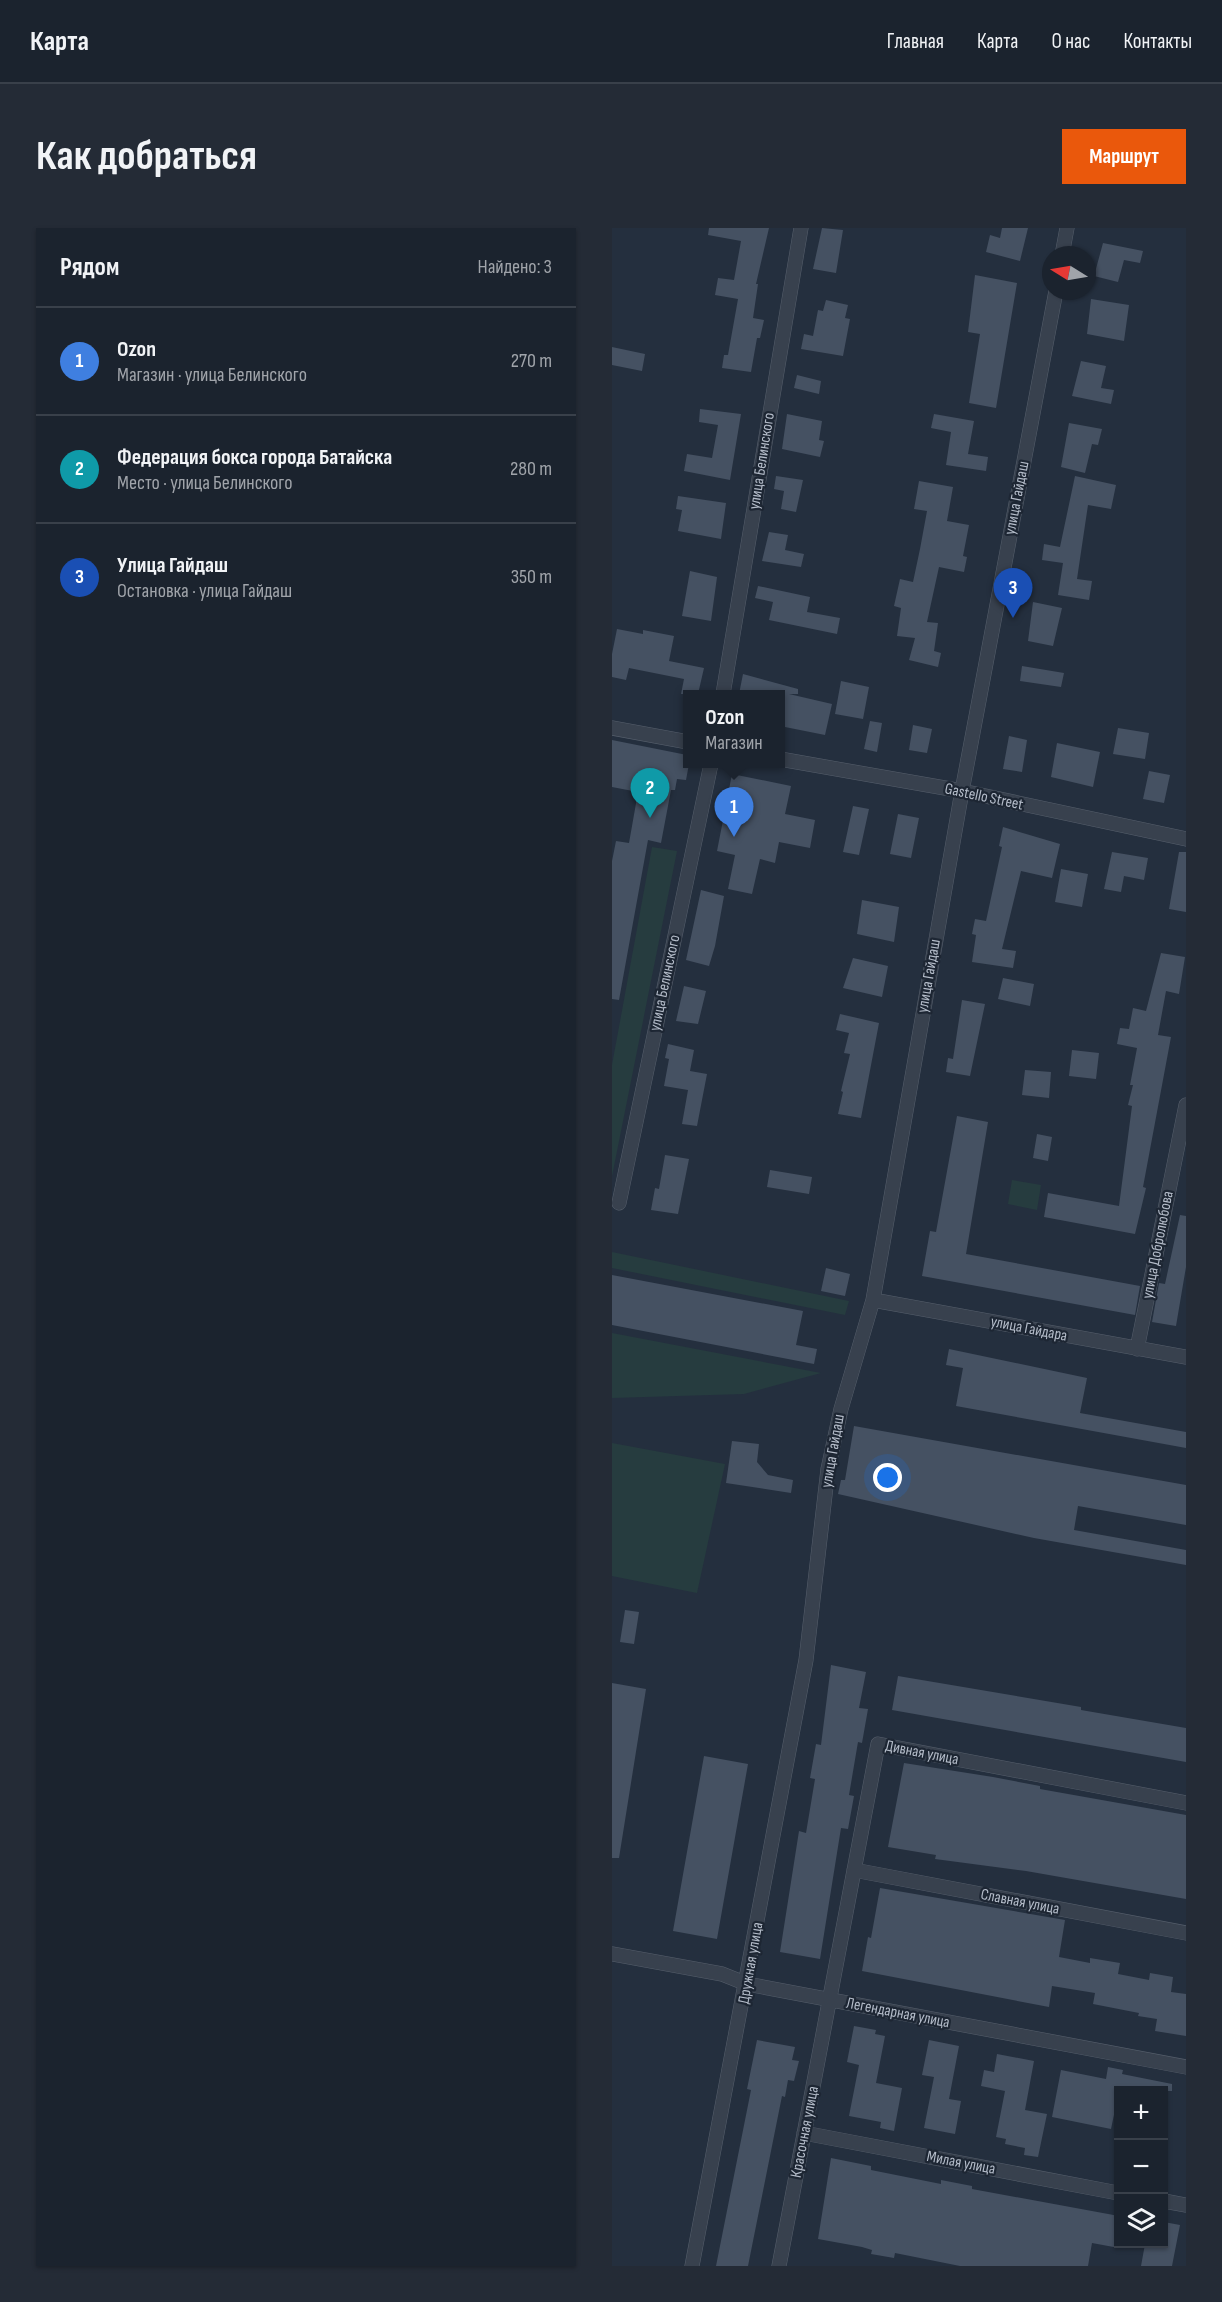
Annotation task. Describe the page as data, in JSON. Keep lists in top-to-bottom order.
{
  "streets": {
    "street": [
      "улица Белинского",
      "улица Гайдаш",
      "Gastello Street",
      "улица Добролюбова",
      "улица Гайдара",
      "Дивная улица",
      "Славная улица",
      "Дружная улица",
      "Легендарная улица",
      "Красочная улица",
      "Милая улица"
    ]
  },
  "crossings": [
    ["улица Гайдаш", "Gastello Street"],
    ["улица Гайдаш", "улица Гайдара"],
    ["улица Гайдаш", "Дружная улица"],
    ["улица Добролюбова", "улица Гайдара"],
    ["Дивная улица", "Славная улица"],
    ["Дивная улица", "Легендарная улица"],
    ["Дивная улица", "Красочная улица"],
    ["Дружная улица", "Легендарная улица"],
    ["Легендарная улица", "Красочная улица"],
    ["Красочная улица", "Милая улица"]
  ],
  "north": "left",
  "page": {
    "header": "Карта",
    "nav": [
      "Главная",
      "Карта",
      "О нас",
      "Контакты"
    ],
    "buttons": "Маршрут",
    "title": "Как добраться",
    "heading": ["Рядом", "Найдено: 3"],
    "list": [
      {
        "mark": "1",
        "name": "Ozon",
        "note": "Магазин · улица Белинского",
        "value": "270 m"
      },
      {
        "mark": "2",
        "name": "Федерация бокса города Батайска",
        "note": "Место · улица Белинского",
        "value": "280 m"
      },
      {
        "mark": "3",
        "name": "Улица Гайдаш",
        "note": "Остановка · улица Гайдаш",
        "value": "350 m"
      }
    ],
    "pins": ["3", "2", "1"],
    "popup": ["Ozon", "Магазин"],
    "map_buttons": ["+", "−"]
  }
}
